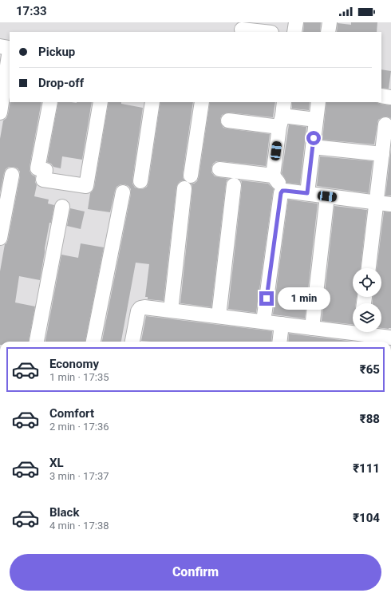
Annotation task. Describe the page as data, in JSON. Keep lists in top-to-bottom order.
{
  "page": {
    "status": "17:33",
    "banner": ["Pickup", "Drop-off"],
    "bubble": "1 min",
    "list": [
      {
        "name": "Economy",
        "note": "1 min · 17:35",
        "value": "₹65"
      },
      {
        "name": "Comfort",
        "note": "2 min · 17:36",
        "value": "₹88"
      },
      {
        "name": "XL",
        "note": "3 min · 17:37",
        "value": "₹111"
      },
      {
        "name": "Black",
        "note": "4 min · 17:38",
        "value": "₹104"
      }
    ],
    "buttons": "Confirm"
  }
}
